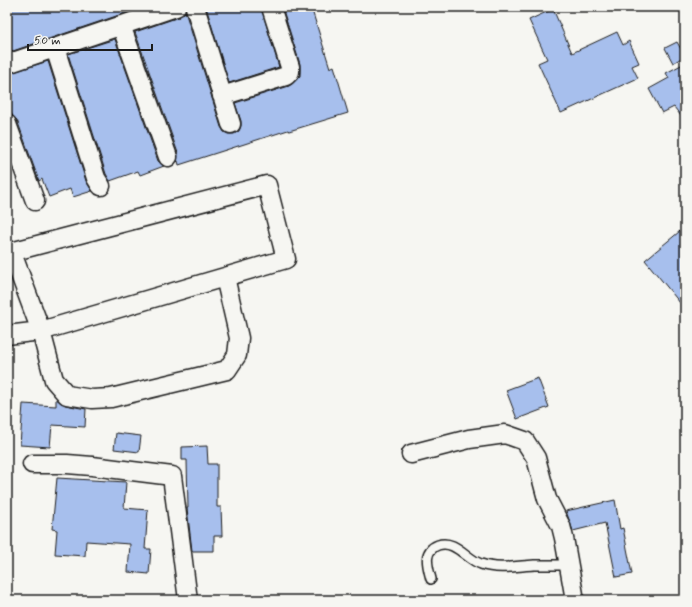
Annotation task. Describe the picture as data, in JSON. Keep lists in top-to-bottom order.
{
  "scale_bar": "50 m"
}
